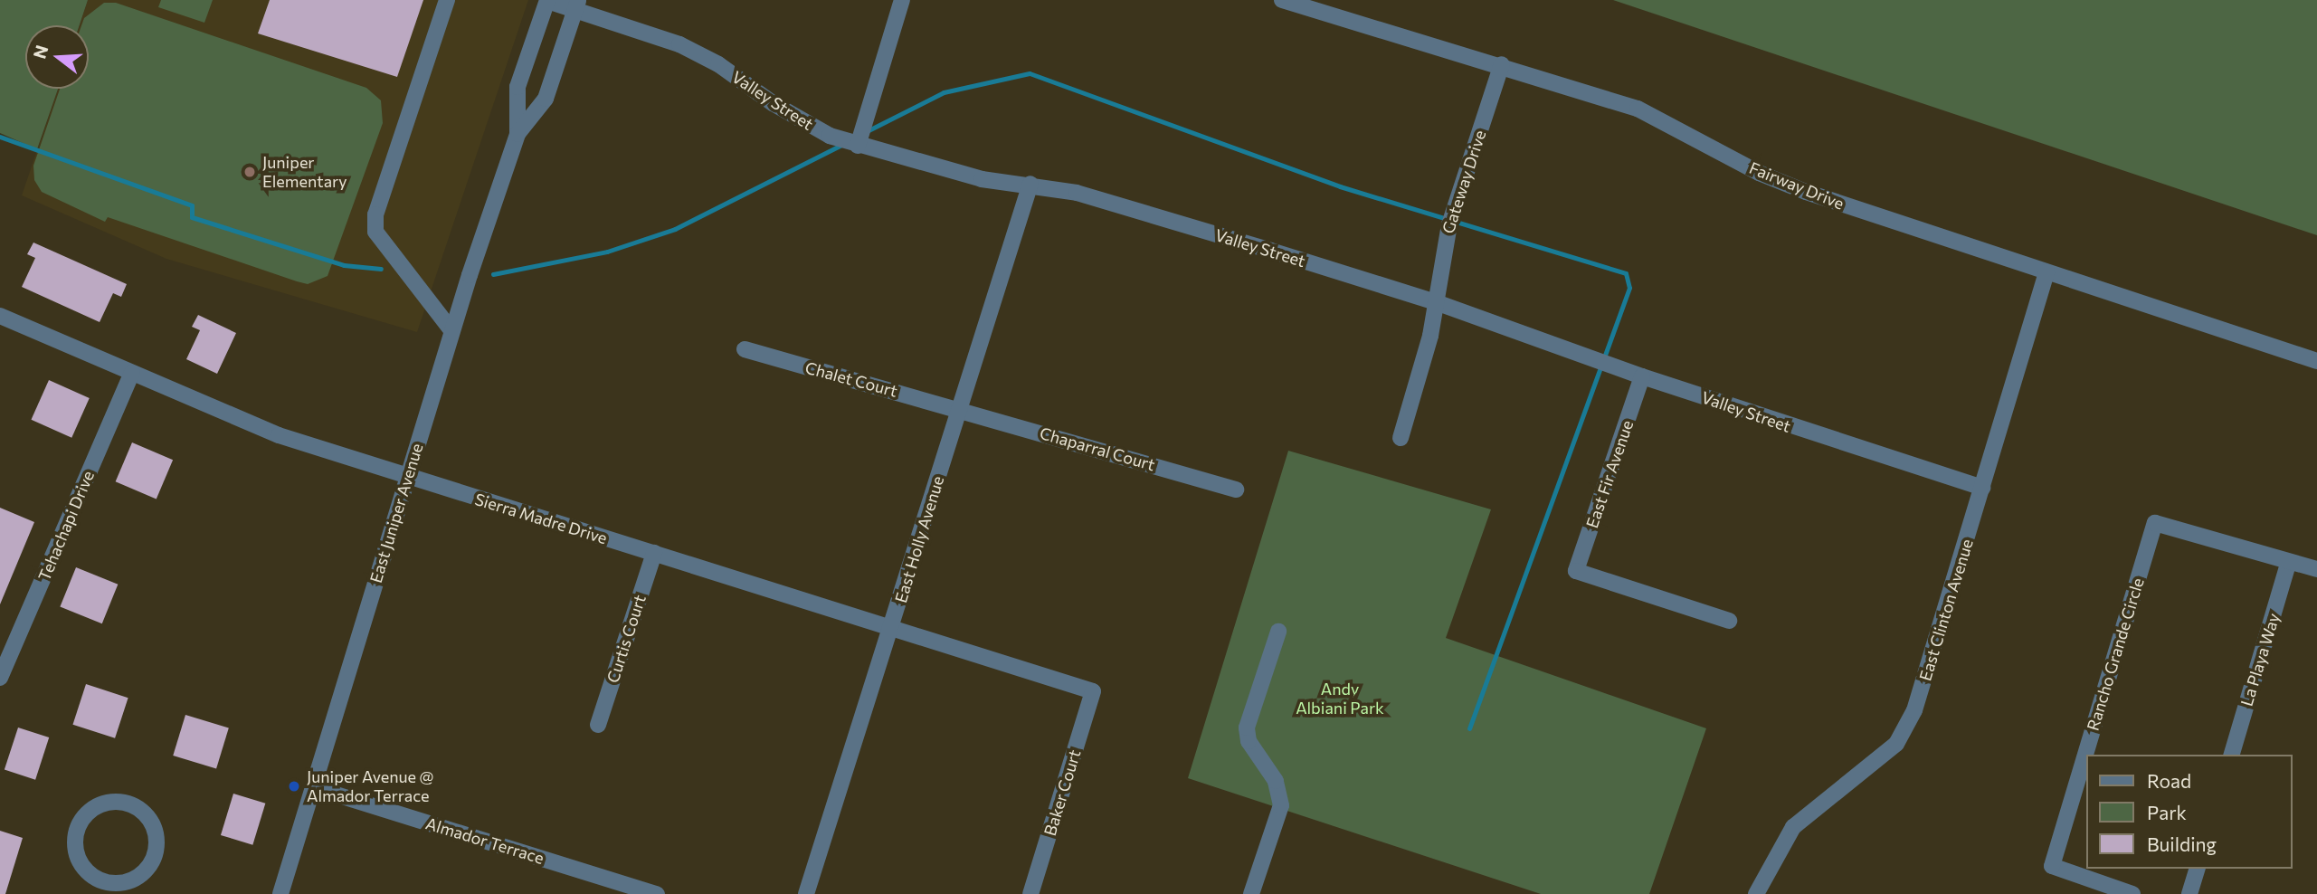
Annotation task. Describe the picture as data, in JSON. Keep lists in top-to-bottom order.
{
  "streets": {
    "street": [
      "Valley Street",
      "Gateway Drive",
      "Fairway Drive",
      "Chalet Court",
      "Chaparral Court",
      "East Fir Avenue",
      "East Juniper Avenue",
      "Sierra Madre Drive",
      "Tehachapi Drive",
      "East Holly Avenue",
      "East Clinton Avenue",
      "Curtis Court",
      "Rancho Grande Circle",
      "La Playa Way",
      "Baker Court",
      "Almador Terrace"
    ]
  },
  "crossings": [
    ["Valley Street", "Gateway Drive"],
    ["Valley Street", "East Fir Avenue"],
    ["Valley Street", "East Juniper Avenue"],
    ["Valley Street", "East Holly Avenue"],
    ["Valley Street", "East Clinton Avenue"],
    ["Gateway Drive", "Fairway Drive"],
    ["Fairway Drive", "East Clinton Avenue"],
    ["Chalet Court", "Chaparral Court"],
    ["Chalet Court", "East Holly Avenue"],
    ["Chaparral Court", "East Holly Avenue"],
    ["East Juniper Avenue", "Sierra Madre Drive"],
    ["East Juniper Avenue", "Almador Terrace"],
    ["Sierra Madre Drive", "Tehachapi Drive"],
    ["Sierra Madre Drive", "East Holly Avenue"],
    ["Sierra Madre Drive", "Curtis Court"],
    ["Sierra Madre Drive", "Baker Court"],
    ["Rancho Grande Circle", "La Playa Way"]
  ],
  "parks": ["Andy Albiani Park"],
  "places": ["Juniper Elementary", "Juniper Avenue @ Almador Terrace"],
  "legend": ["Road", "Park", "Building"],
  "north": "left"
}
